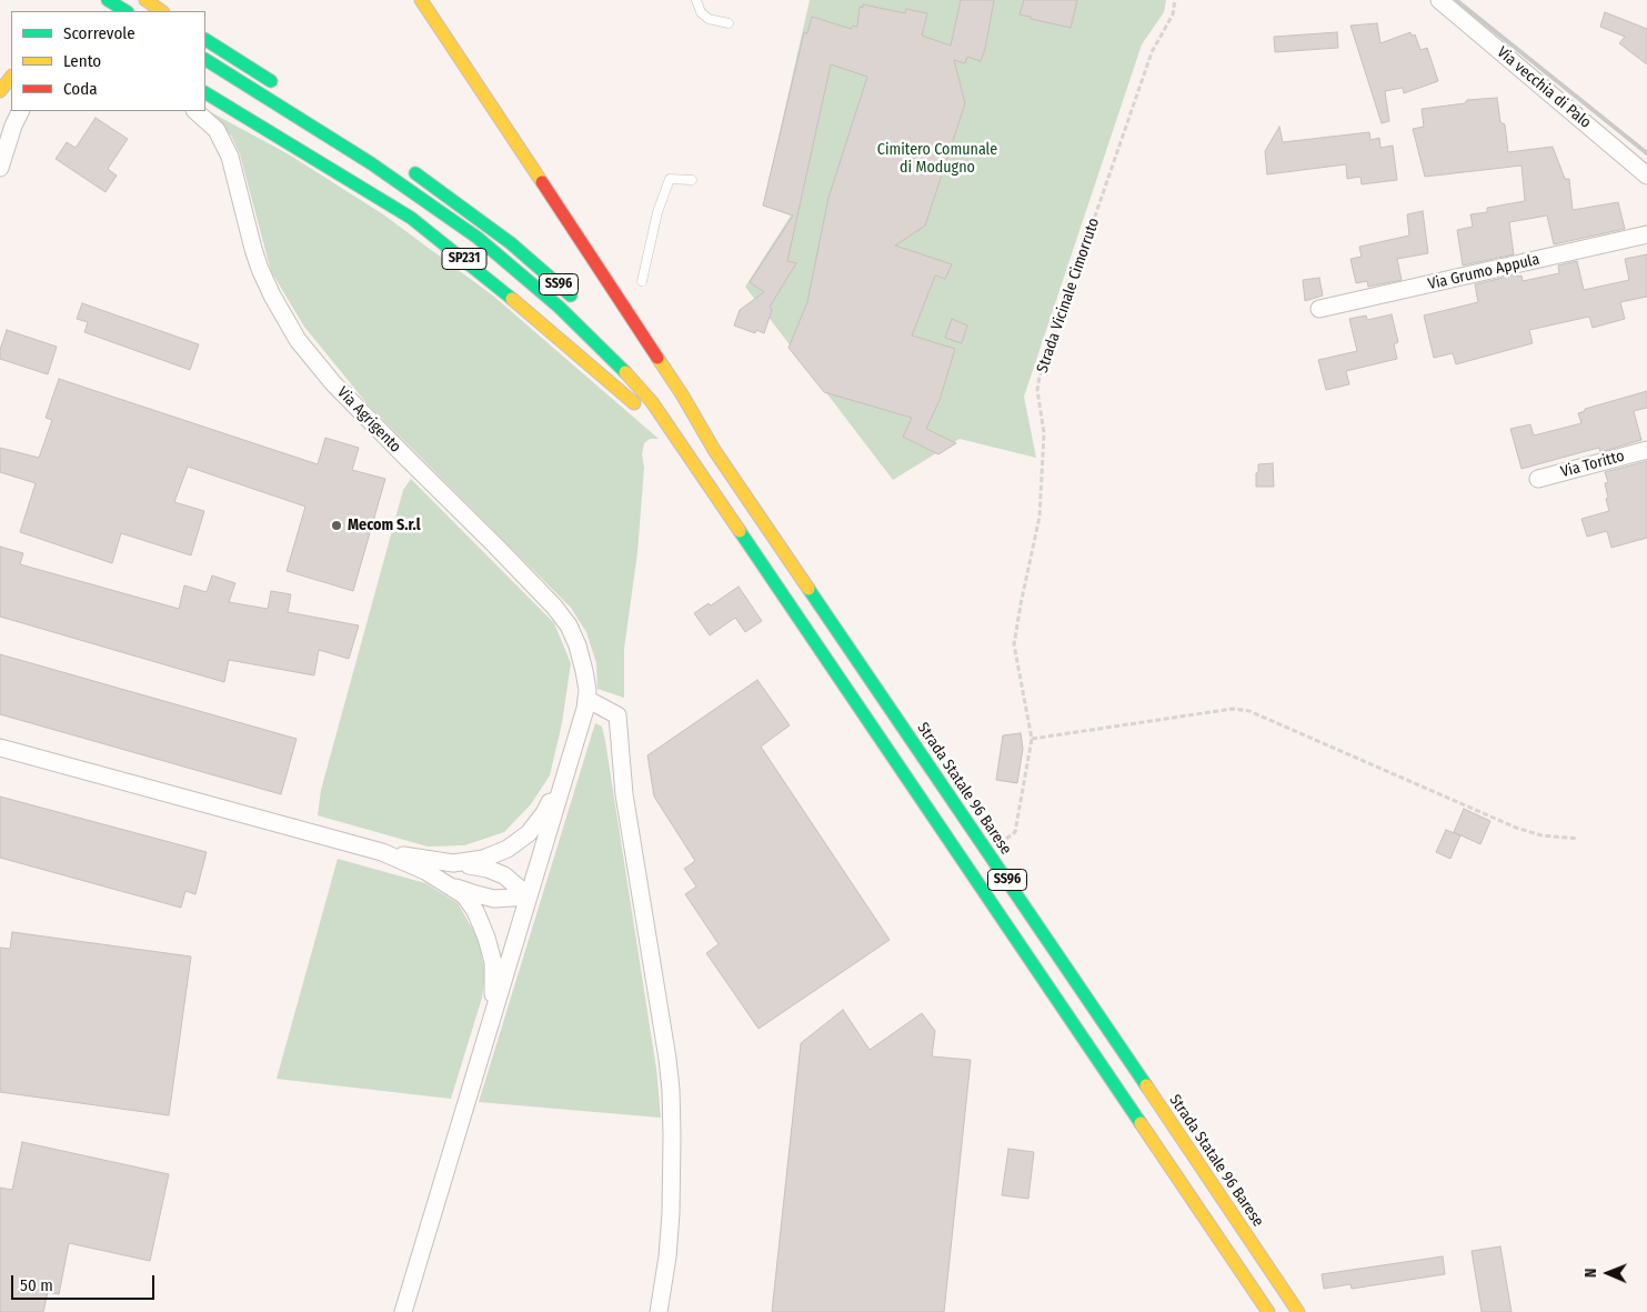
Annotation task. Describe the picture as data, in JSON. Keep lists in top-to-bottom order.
{
  "streets": {
    "main road": ["SP231", "SS96", "Strada Statale 96 Barese"],
    "street": [
      "Via vecchia di Palo",
      "Via Grumo Appula",
      "Via Agrigento",
      "Via Toritto"
    ],
    "path": ["Strada Vicinale Cimorruto"]
  },
  "crossings": [
    ["SP231", "SS96"],
    ["SS96", "Strada Statale 96 Barese"],
    ["Strada Vicinale Cimorruto", "Strada Statale 96 Barese"]
  ],
  "parks": ["Cimitero Comunale di Modugno"],
  "places": ["Mecom S.r.l"],
  "legend": ["Scorrevole", "Lento", "Coda"],
  "scale_bar": "50 m",
  "north": "left"
}
